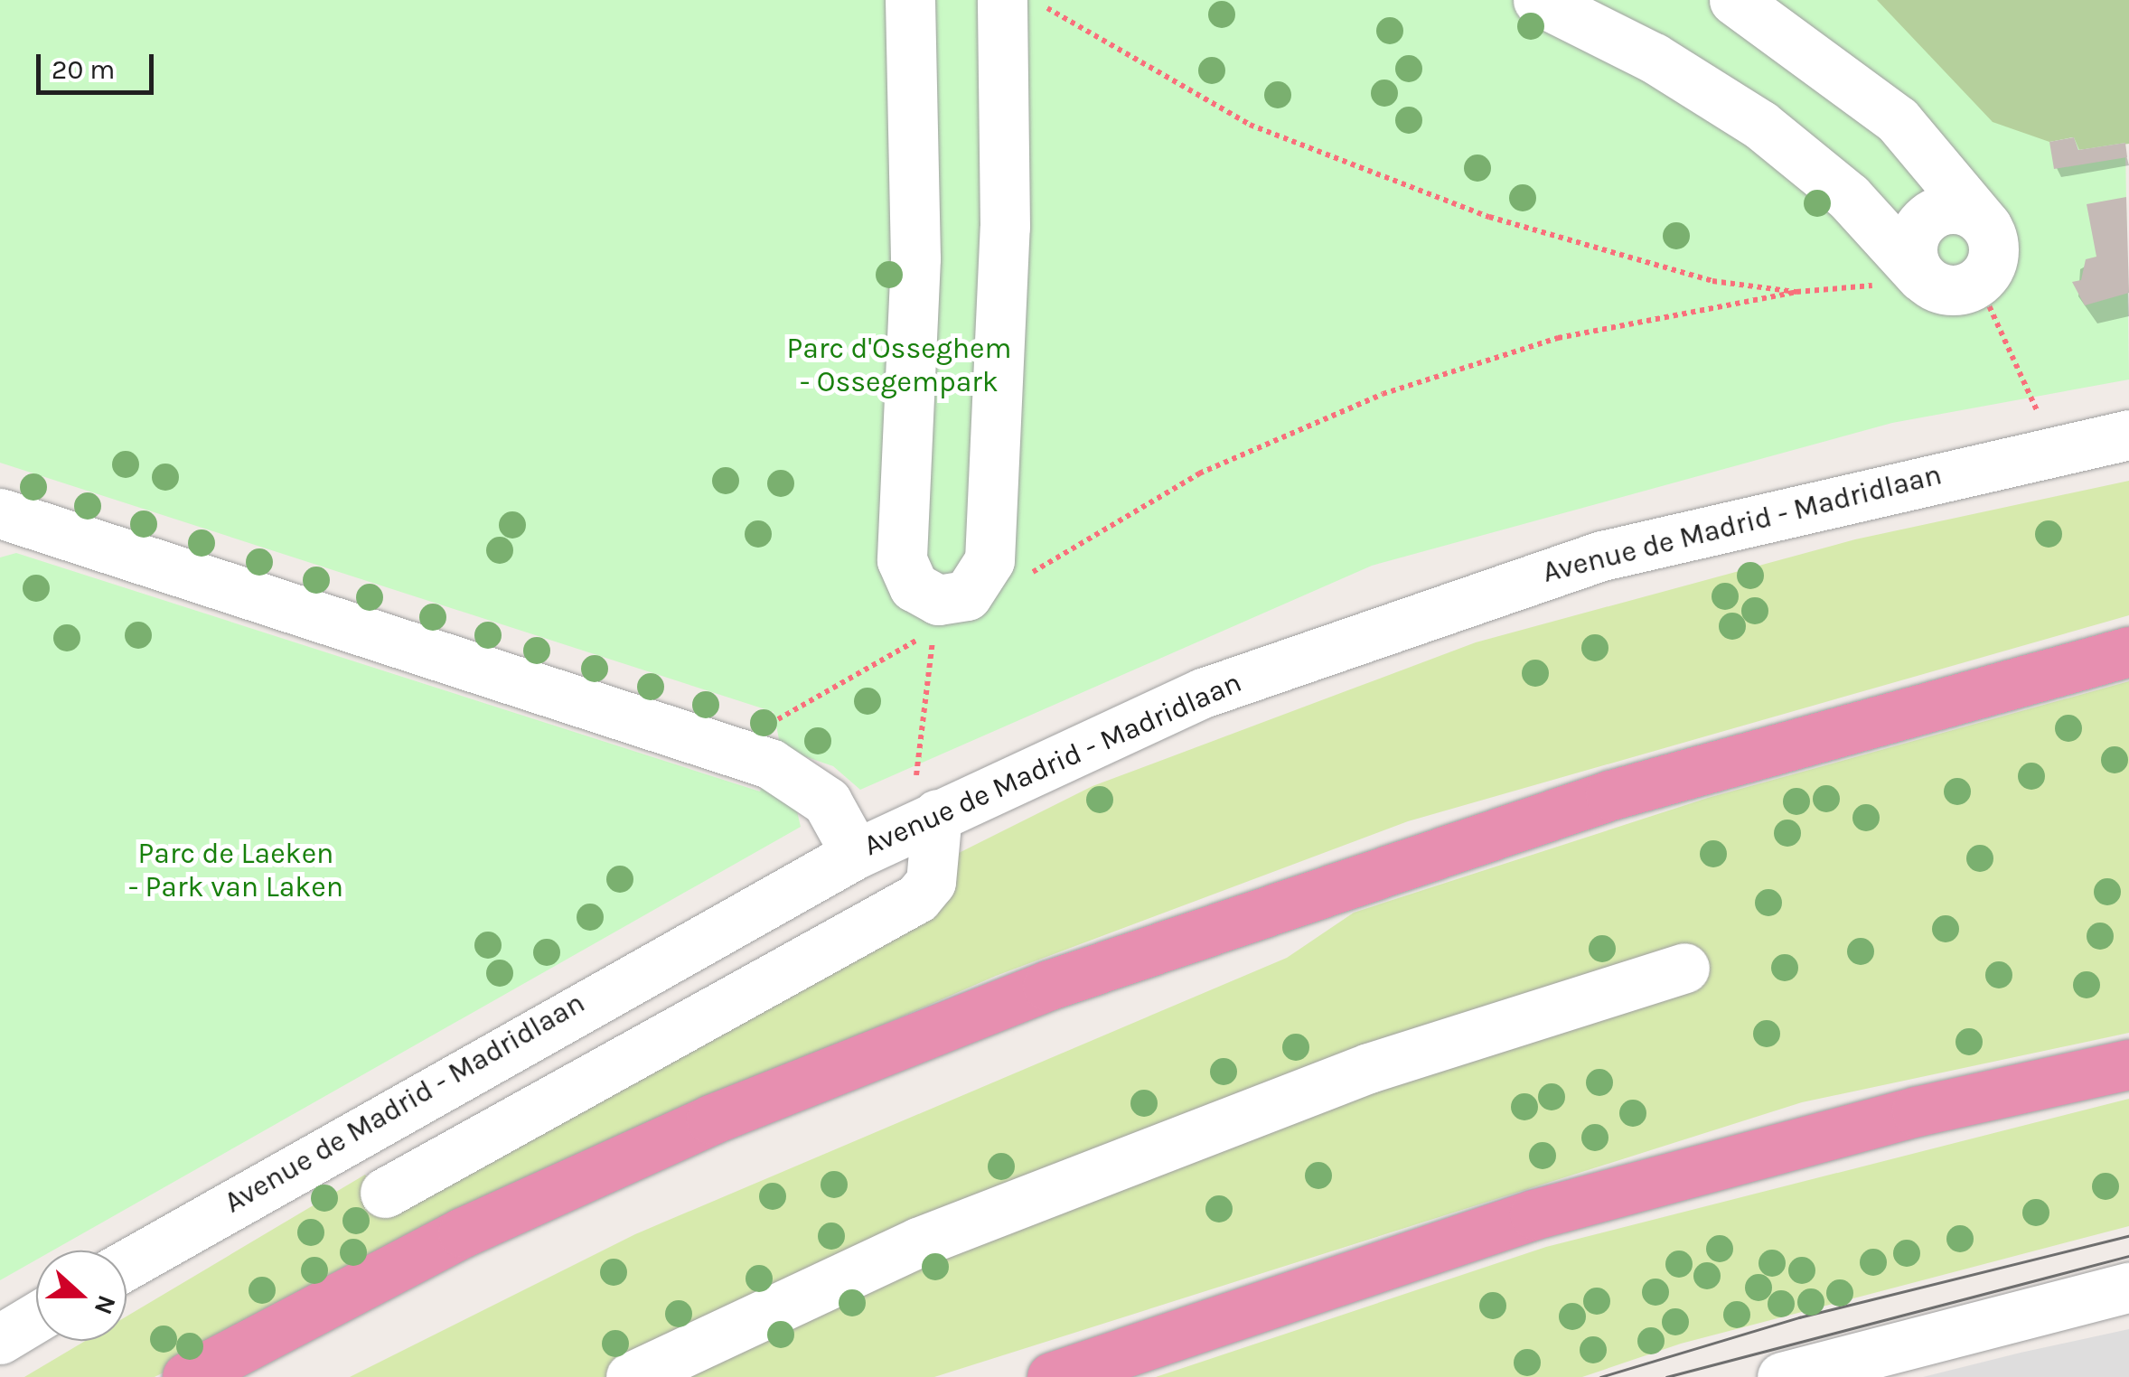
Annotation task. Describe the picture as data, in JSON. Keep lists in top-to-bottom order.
{
  "streets": {
    "street": ["Avenue de Madrid - Madridlaan"]
  },
  "parks": ["Parc d'Osseghem - Ossegempark", "Parc de Laeken - Park van Laken"],
  "scale_bar": "20 m",
  "north": "right"
}
